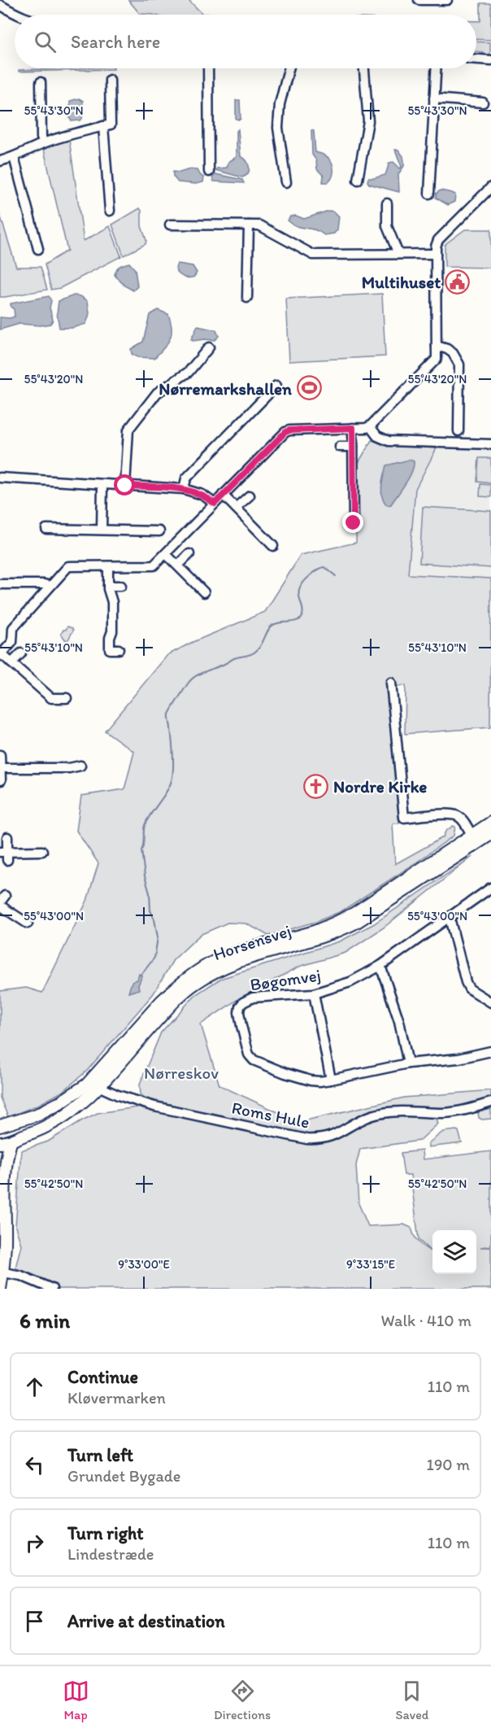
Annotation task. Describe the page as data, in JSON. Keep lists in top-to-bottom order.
{
  "streets": {
    "main road": ["Horsensvej"],
    "street": ["Bøgomvej", "Roms Hule"]
  },
  "crossings": [
    ["Horsensvej", "Roms Hule"]
  ],
  "parks": ["Nørreskov"],
  "places": {
    "public building": ["Multihuset"],
    "sports": ["Nørremarkshallen"],
    "church": ["Nordre Kirke"]
  },
  "page": {
    "search": "Search here",
    "heading": ["6 min", "Walk · 410 m"],
    "list": [
      ["Continue", "Kløvermarken", "110 m"],
      ["Turn left", "Grundet Bygade", "190 m"],
      ["Turn right", "Lindestræde", "110 m"],
      "Arrive at destination"
    ],
    "nav": ["Map", "Directions", "Saved"]
  },
  "coordinates": [
    "55°43'30\"N",
    "55°43'20\"N",
    "55°43'10\"N",
    "55°43'00\"N",
    "55°42'50\"N",
    "9°33'00\"E",
    "9°33'15\"E"
  ]
}
